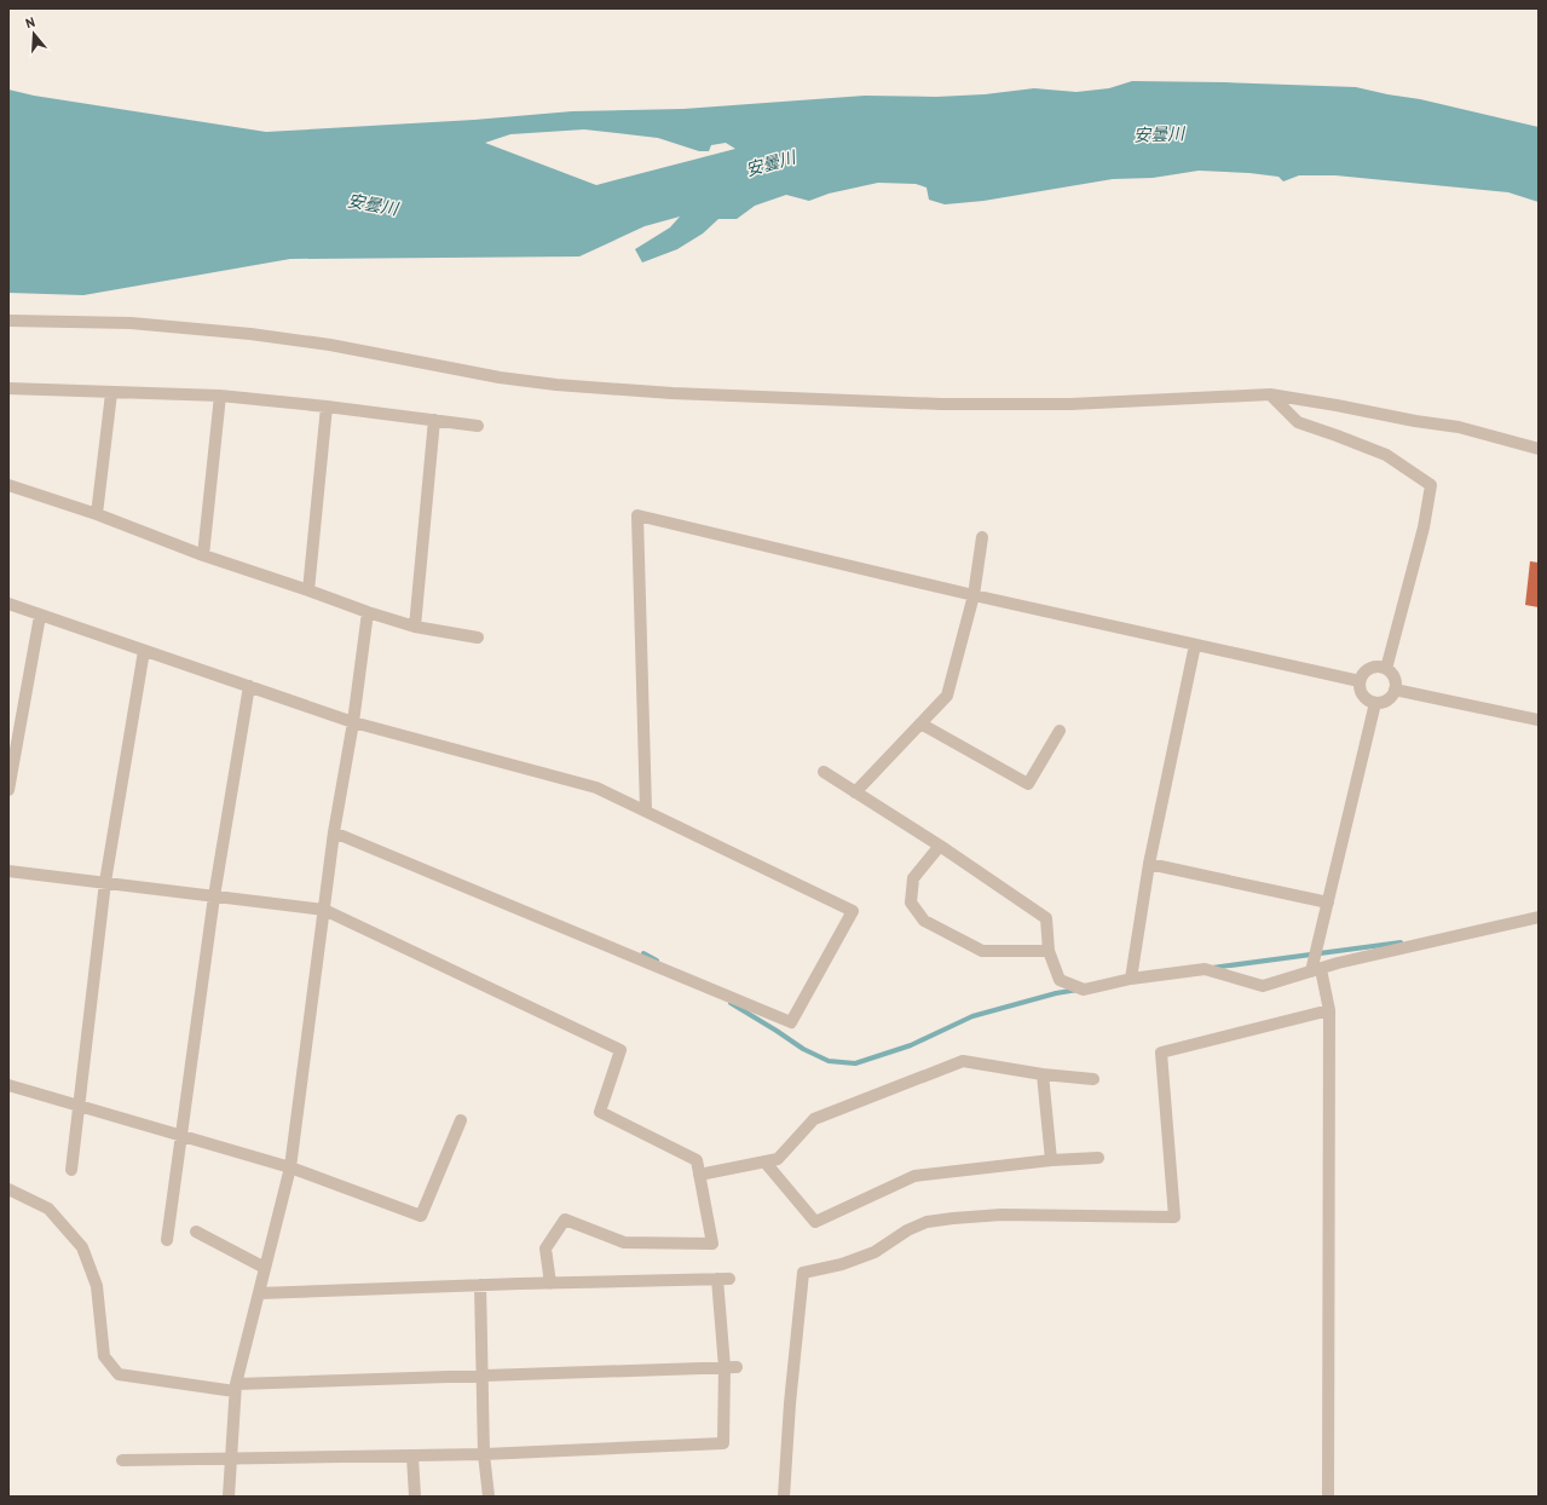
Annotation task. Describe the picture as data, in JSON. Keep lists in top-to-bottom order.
{
  "water": ["安曇川"],
  "north": "top"
}
